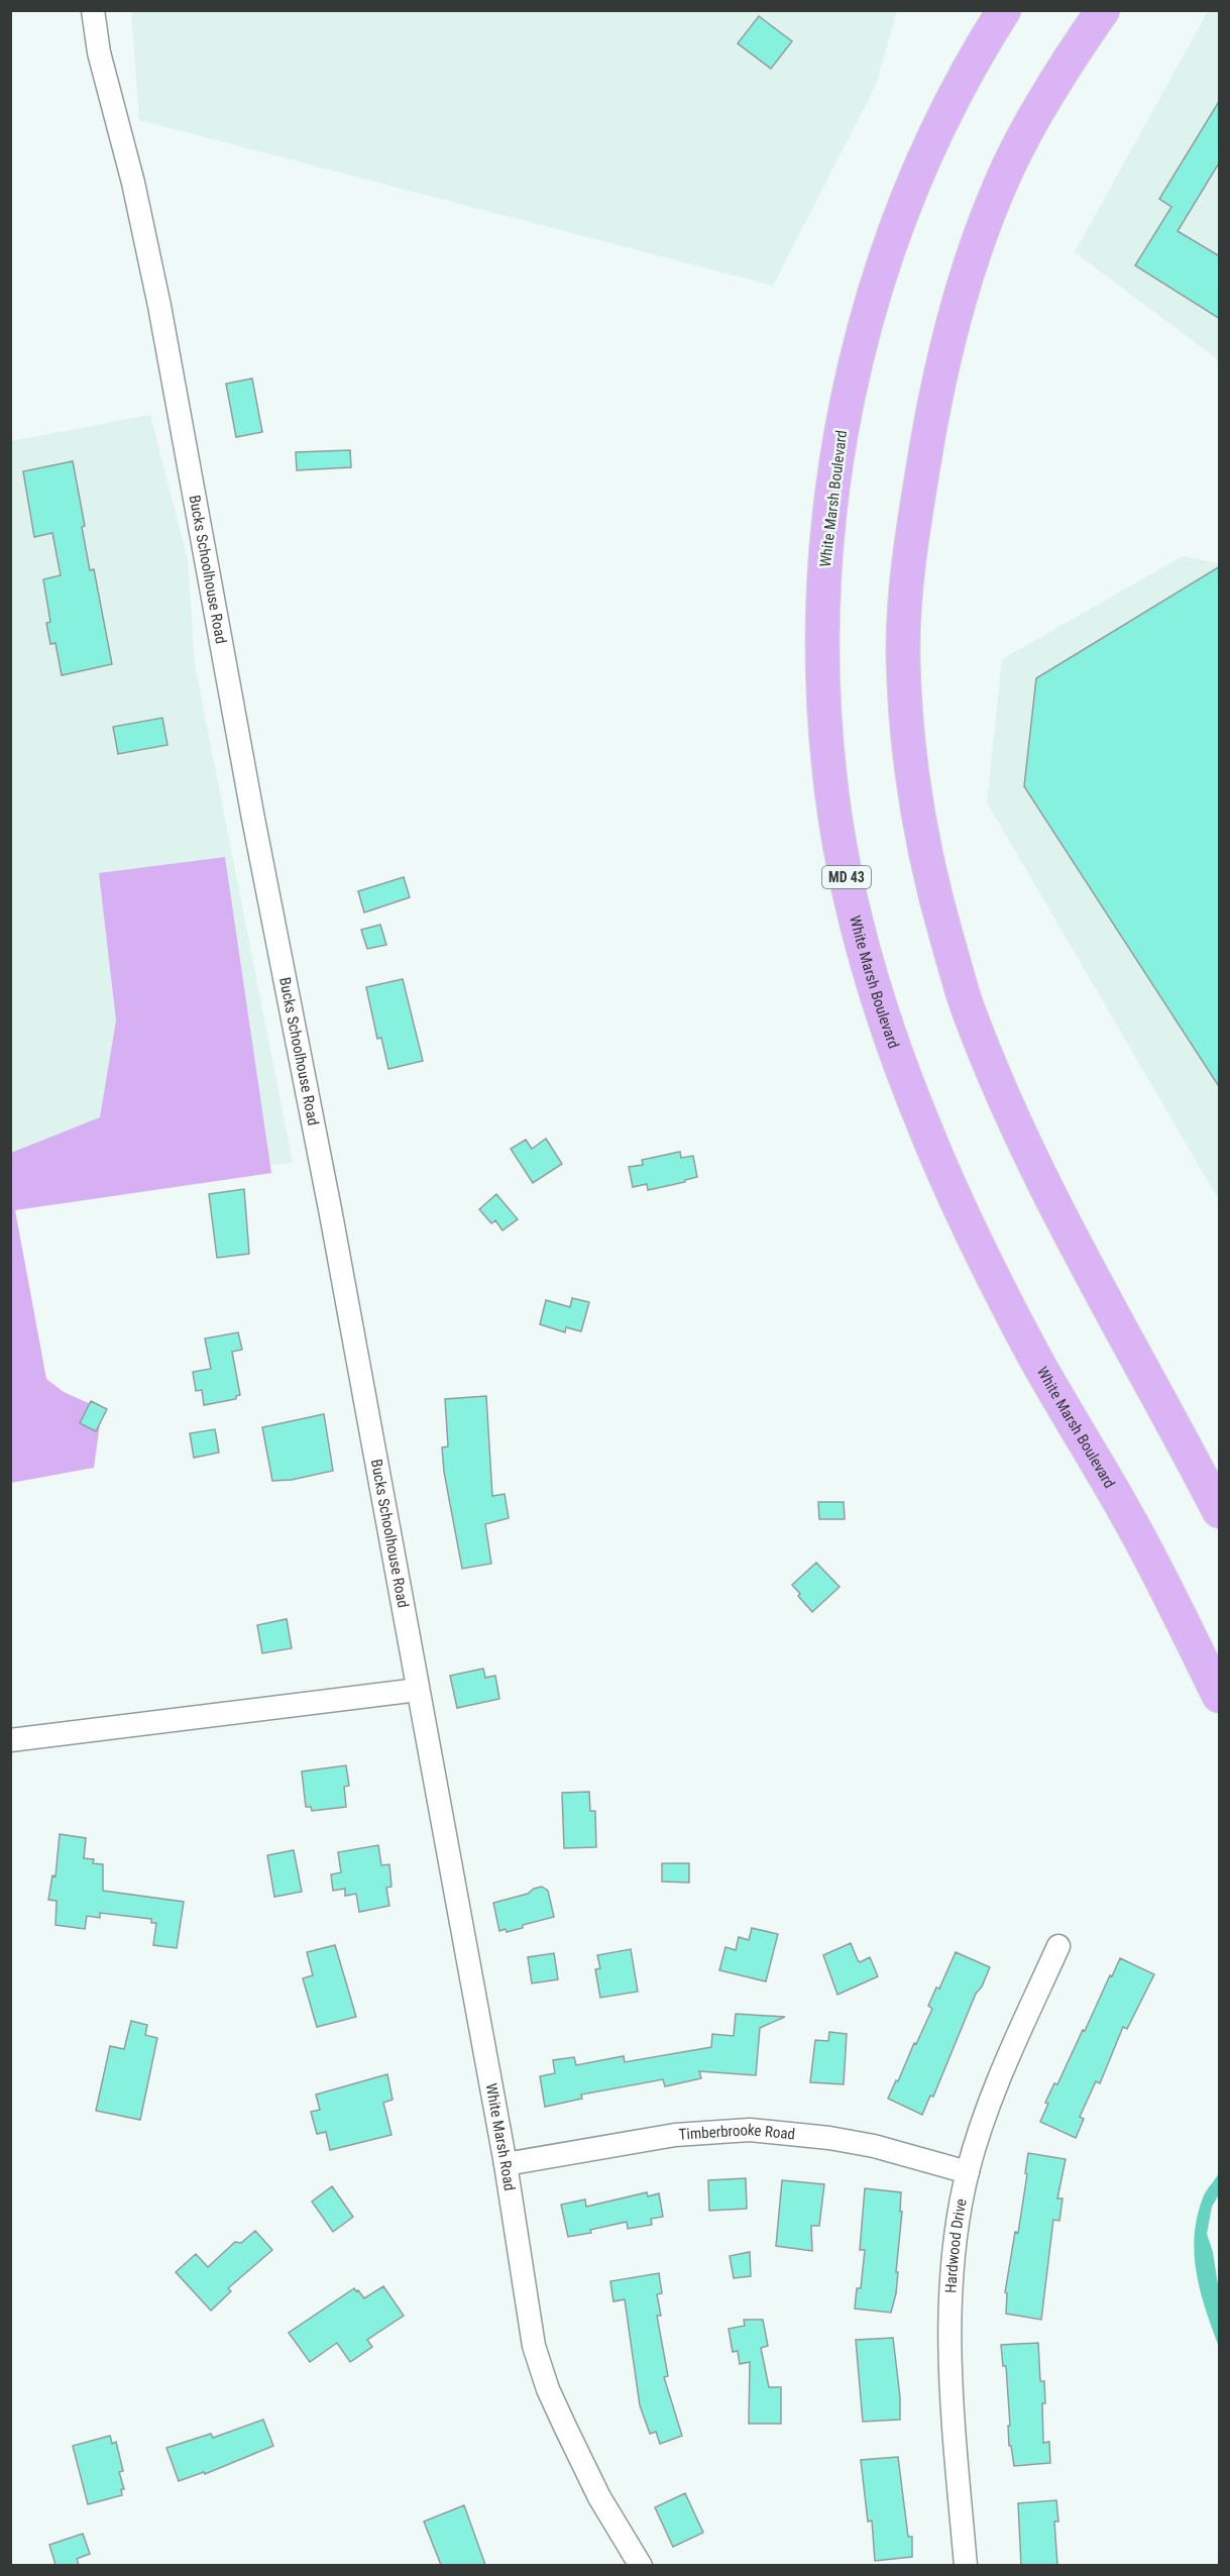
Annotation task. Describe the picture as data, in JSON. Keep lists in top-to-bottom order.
{
  "streets": {
    "highway": ["White Marsh Boulevard", "MD 43"],
    "street": [
      "Bucks Schoolhouse Road",
      "Timberbrooke Road",
      "White Marsh Road",
      "Hardwood Drive"
    ]
  },
  "crossings": [
    ["Bucks Schoolhouse Road", "White Marsh Road"],
    ["Timberbrooke Road", "White Marsh Road"],
    ["Timberbrooke Road", "Hardwood Drive"]
  ]
}
